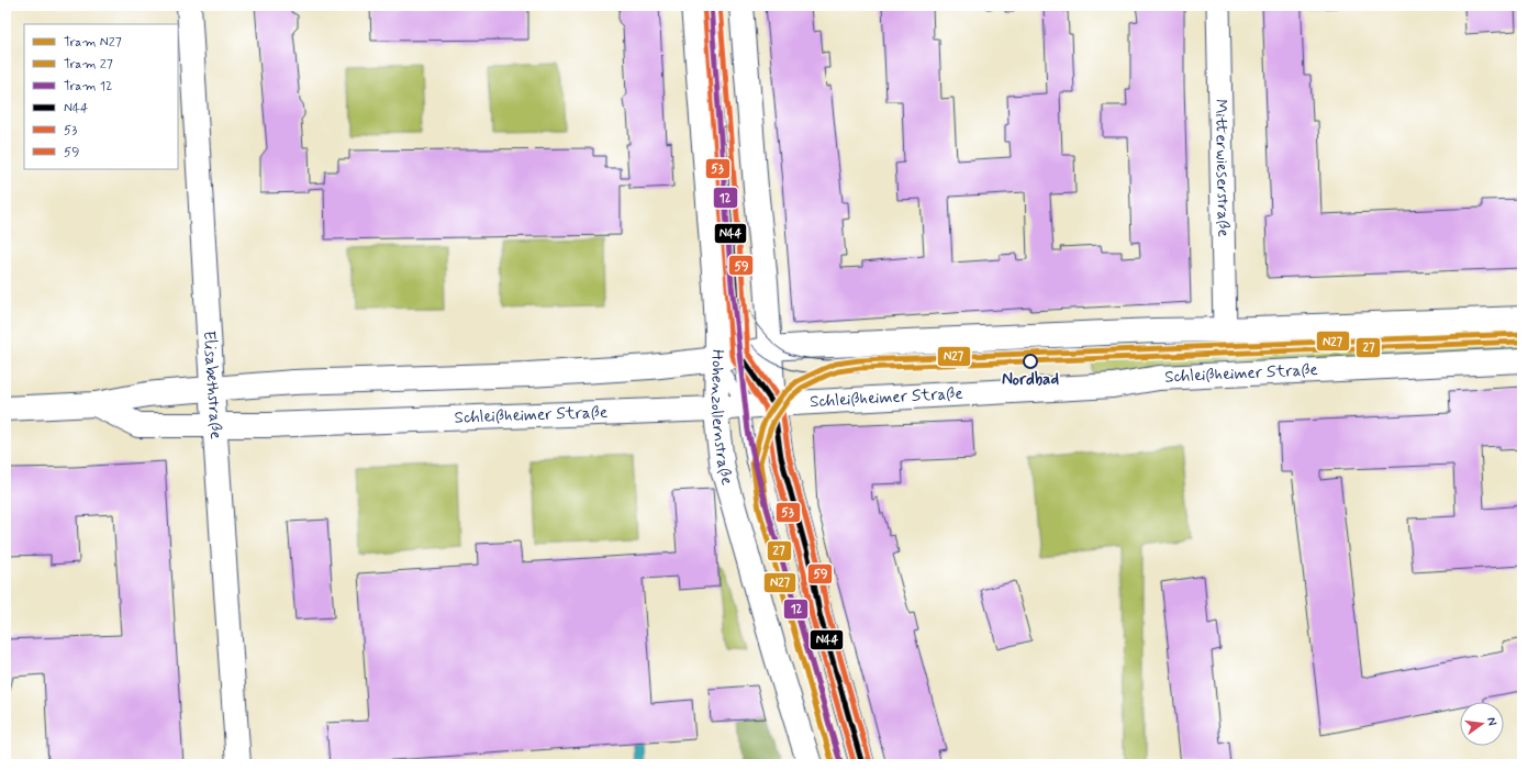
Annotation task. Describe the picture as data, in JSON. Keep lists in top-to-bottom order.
{
  "streets": {
    "main road": ["Schleißheimer Straße", "Elisabethstraße", "Hohenzollernstraße"],
    "street": ["Mitterwieserstraße"]
  },
  "crossings": [
    ["Mitterwieserstraße", "Schleißheimer Straße"],
    ["Schleißheimer Straße", "Elisabethstraße"],
    ["Schleißheimer Straße", "Hohenzollernstraße"]
  ],
  "places": ["Nordbad"],
  "lines": [
    "tram line 12",
    "transit line N44",
    "transit line 59",
    "transit line 53",
    "tram line N27",
    "tram line 27"
  ],
  "legend": [
    "Tram N27",
    "Tram 27",
    "Tram 12",
    "N44",
    "53",
    "59"
  ],
  "north": "right"
}
